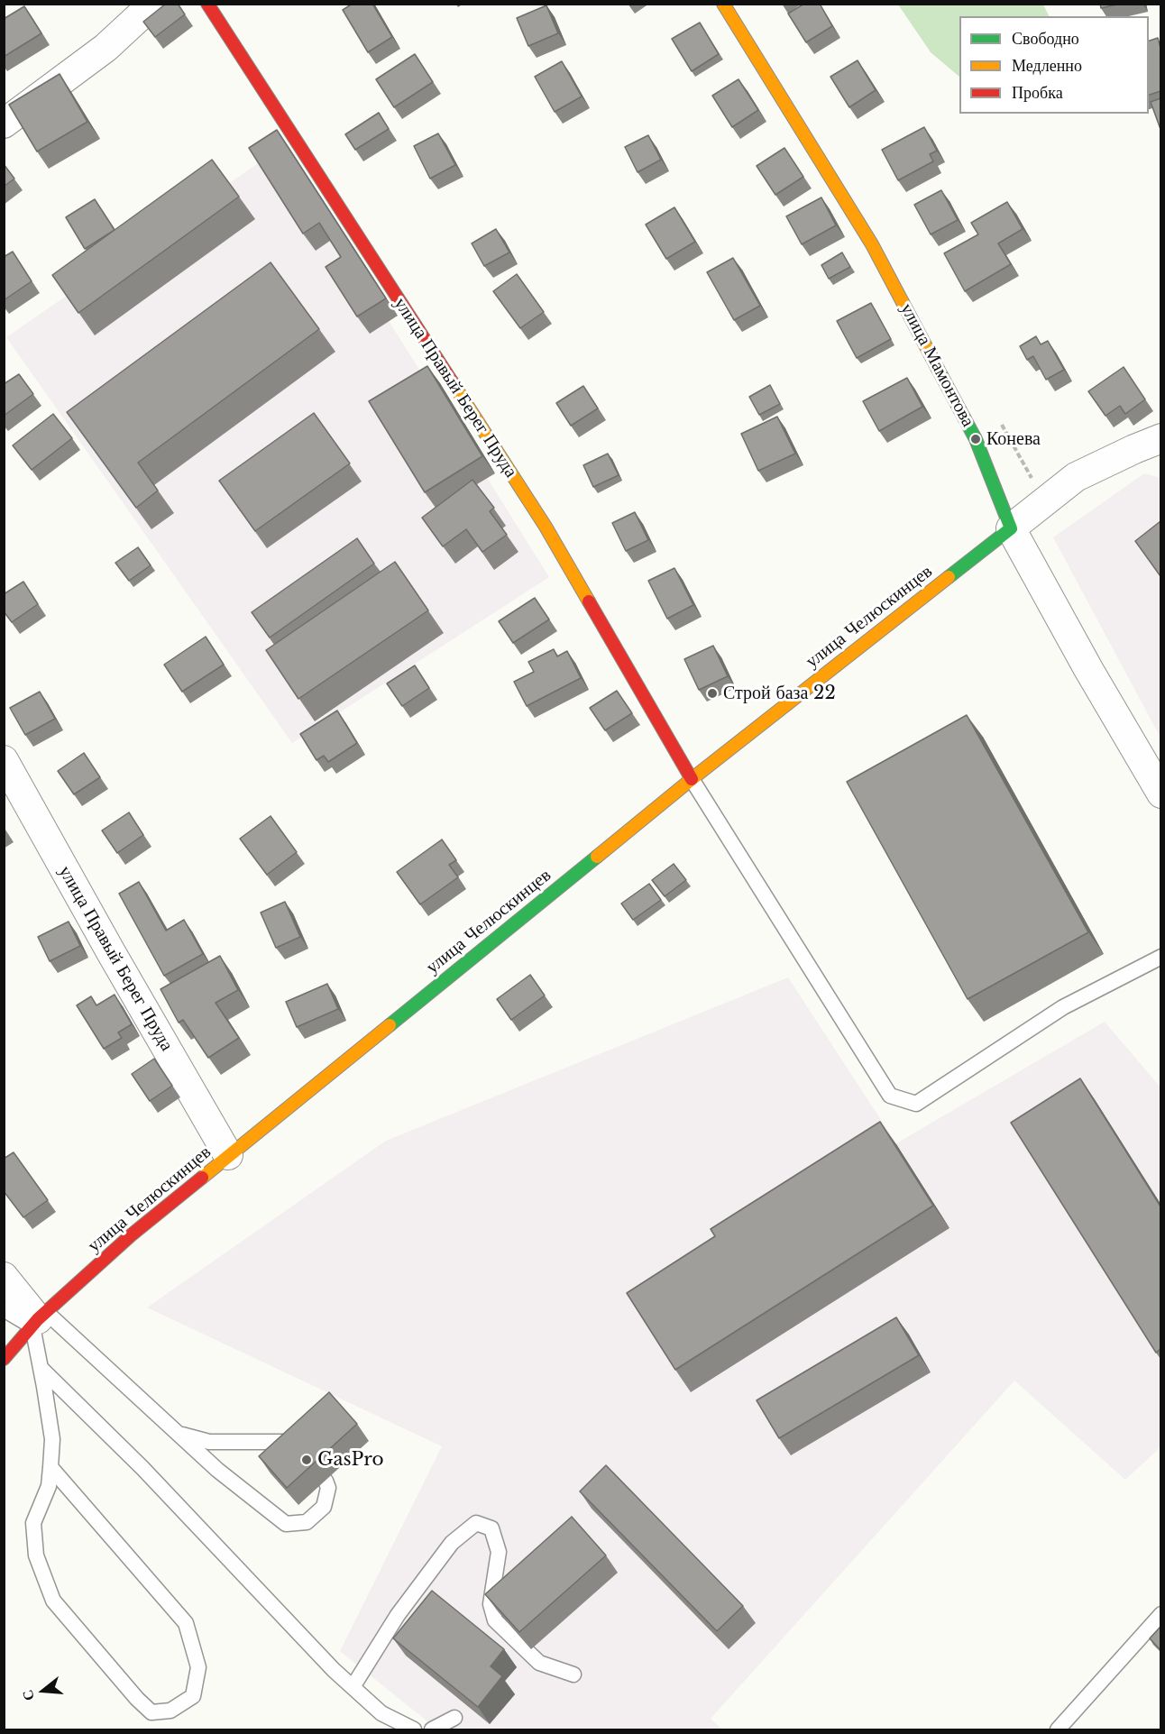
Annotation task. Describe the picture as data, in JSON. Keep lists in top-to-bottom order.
{
  "streets": {
    "main road": ["улица Мамонтова", "улица Правый Берег Пруда", "улица Челюскинцев"]
  },
  "crossings": [
    ["улица Мамонтова", "улица Челюскинцев"],
    ["улица Правый Берег Пруда", "улица Челюскинцев"]
  ],
  "places": ["Конева", "Строй база 22", "GasPro"],
  "legend": ["Свободно", "Медленно", "Пробка"],
  "north": "left"
}
